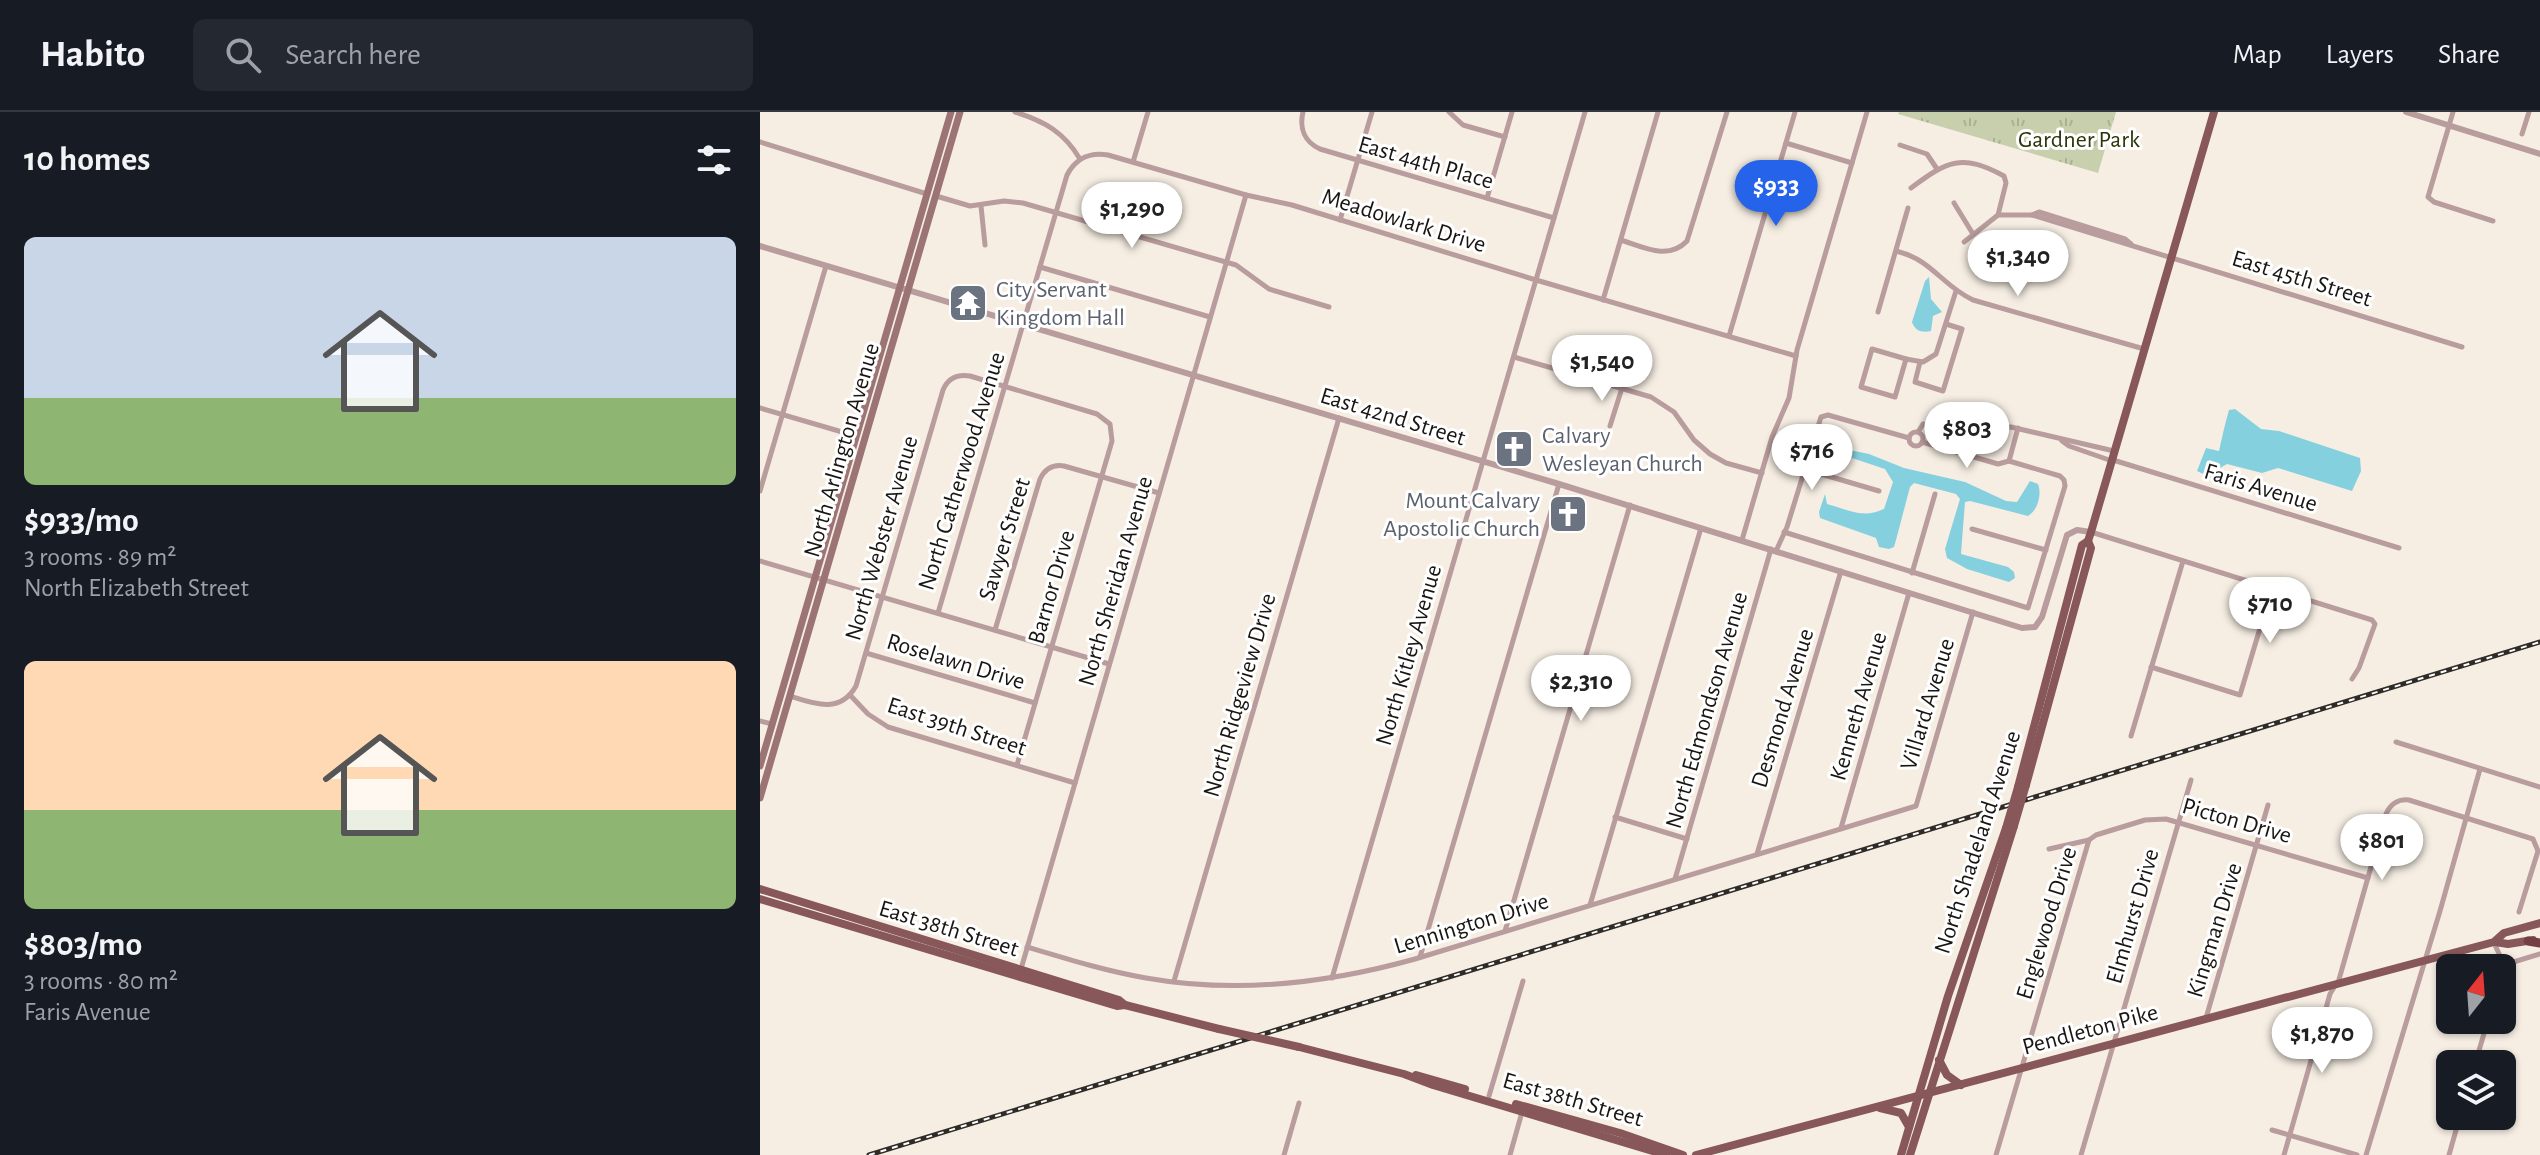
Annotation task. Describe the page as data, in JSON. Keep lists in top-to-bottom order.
{
  "streets": {
    "main road": [
      "North Arlington Avenue",
      "North Shadeland Avenue",
      "East 38th Street",
      "Pendleton Pike"
    ],
    "street": [
      "East 44th Place",
      "Meadowlark Drive",
      "East 45th Street",
      "East 42nd Street",
      "North Catherwood Avenue",
      "Faris Avenue",
      "North Webster Avenue",
      "Sawyer Street",
      "North Sheridan Avenue",
      "Barnor Drive",
      "North Kitley Avenue",
      "Roselawn Drive",
      "North Ridgeview Drive",
      "Villard Avenue",
      "Kenneth Avenue",
      "Desmond Avenue",
      "North Edmondson Avenue",
      "East 39th Street",
      "Picton Drive",
      "Elmhurst Drive",
      "Lennington Drive",
      "Englewood Drive",
      "Kingman Drive"
    ]
  },
  "crossings": [
    ["East 44th Place", "North Kitley Avenue"],
    ["Meadowlark Drive", "North Catherwood Avenue"],
    ["Meadowlark Drive", "North Sheridan Avenue"],
    ["Meadowlark Drive", "North Kitley Avenue"],
    ["East 45th Street", "North Shadeland Avenue"],
    ["East 42nd Street", "North Arlington Avenue"],
    ["East 42nd Street", "North Catherwood Avenue"],
    ["East 42nd Street", "North Sheridan Avenue"],
    ["East 42nd Street", "North Kitley Avenue"],
    ["East 42nd Street", "North Ridgeview Drive"],
    ["East 42nd Street", "Villard Avenue"],
    ["East 42nd Street", "Kenneth Avenue"],
    ["East 42nd Street", "Desmond Avenue"],
    ["East 42nd Street", "North Edmondson Avenue"],
    ["East 42nd Street", "North Shadeland Avenue"],
    ["North Catherwood Avenue", "North Webster Avenue"],
    ["North Catherwood Avenue", "Barnor Drive"],
    ["Faris Avenue", "North Edmondson Avenue"],
    ["Faris Avenue", "North Shadeland Avenue"],
    ["North Webster Avenue", "Barnor Drive"],
    ["North Webster Avenue", "Roselawn Drive"],
    ["North Webster Avenue", "East 39th Street"],
    ["Sawyer Street", "Barnor Drive"],
    ["North Sheridan Avenue", "East 39th Street"],
    ["North Sheridan Avenue", "Lennington Drive"],
    ["North Sheridan Avenue", "East 38th Street"],
    ["Barnor Drive", "Roselawn Drive"],
    ["Barnor Drive", "East 39th Street"],
    ["North Kitley Avenue", "Lennington Drive"],
    ["North Ridgeview Drive", "Lennington Drive"],
    ["Villard Avenue", "Lennington Drive"],
    ["Kenneth Avenue", "Lennington Drive"],
    ["Desmond Avenue", "Lennington Drive"],
    ["North Edmondson Avenue", "Lennington Drive"],
    ["Picton Drive", "Elmhurst Drive"],
    ["Picton Drive", "Englewood Drive"],
    ["Picton Drive", "Kingman Drive"],
    ["North Shadeland Avenue", "Pendleton Pike"],
    ["Elmhurst Drive", "Pendleton Pike"],
    ["Englewood Drive", "Pendleton Pike"],
    ["Kingman Drive", "Pendleton Pike"]
  ],
  "parks": ["Gardner Park"],
  "places": {
    "temple": ["City Servant Kingdom Hall"],
    "church": ["Calvary Wesleyan Church", "Mount Calvary Apostolic Church"]
  },
  "north": "top",
  "page": {
    "header": "Habito",
    "search": "Search here",
    "nav": ["Map", "Layers", "Share"],
    "heading": "10 homes",
    "price": [
      "$933",
      "$1,290",
      "$1,340",
      "$1,540",
      "$803",
      "$716",
      "$710",
      "$2,310",
      "$801",
      "$1,870"
    ],
    "list": [
      {
        "name": "$933/mo",
        "note": "3 rooms · 89 m² · North Elizabeth Street"
      },
      {
        "name": "$803/mo",
        "note": "3 rooms · 80 m² · Faris Avenue"
      }
    ]
  }
}
